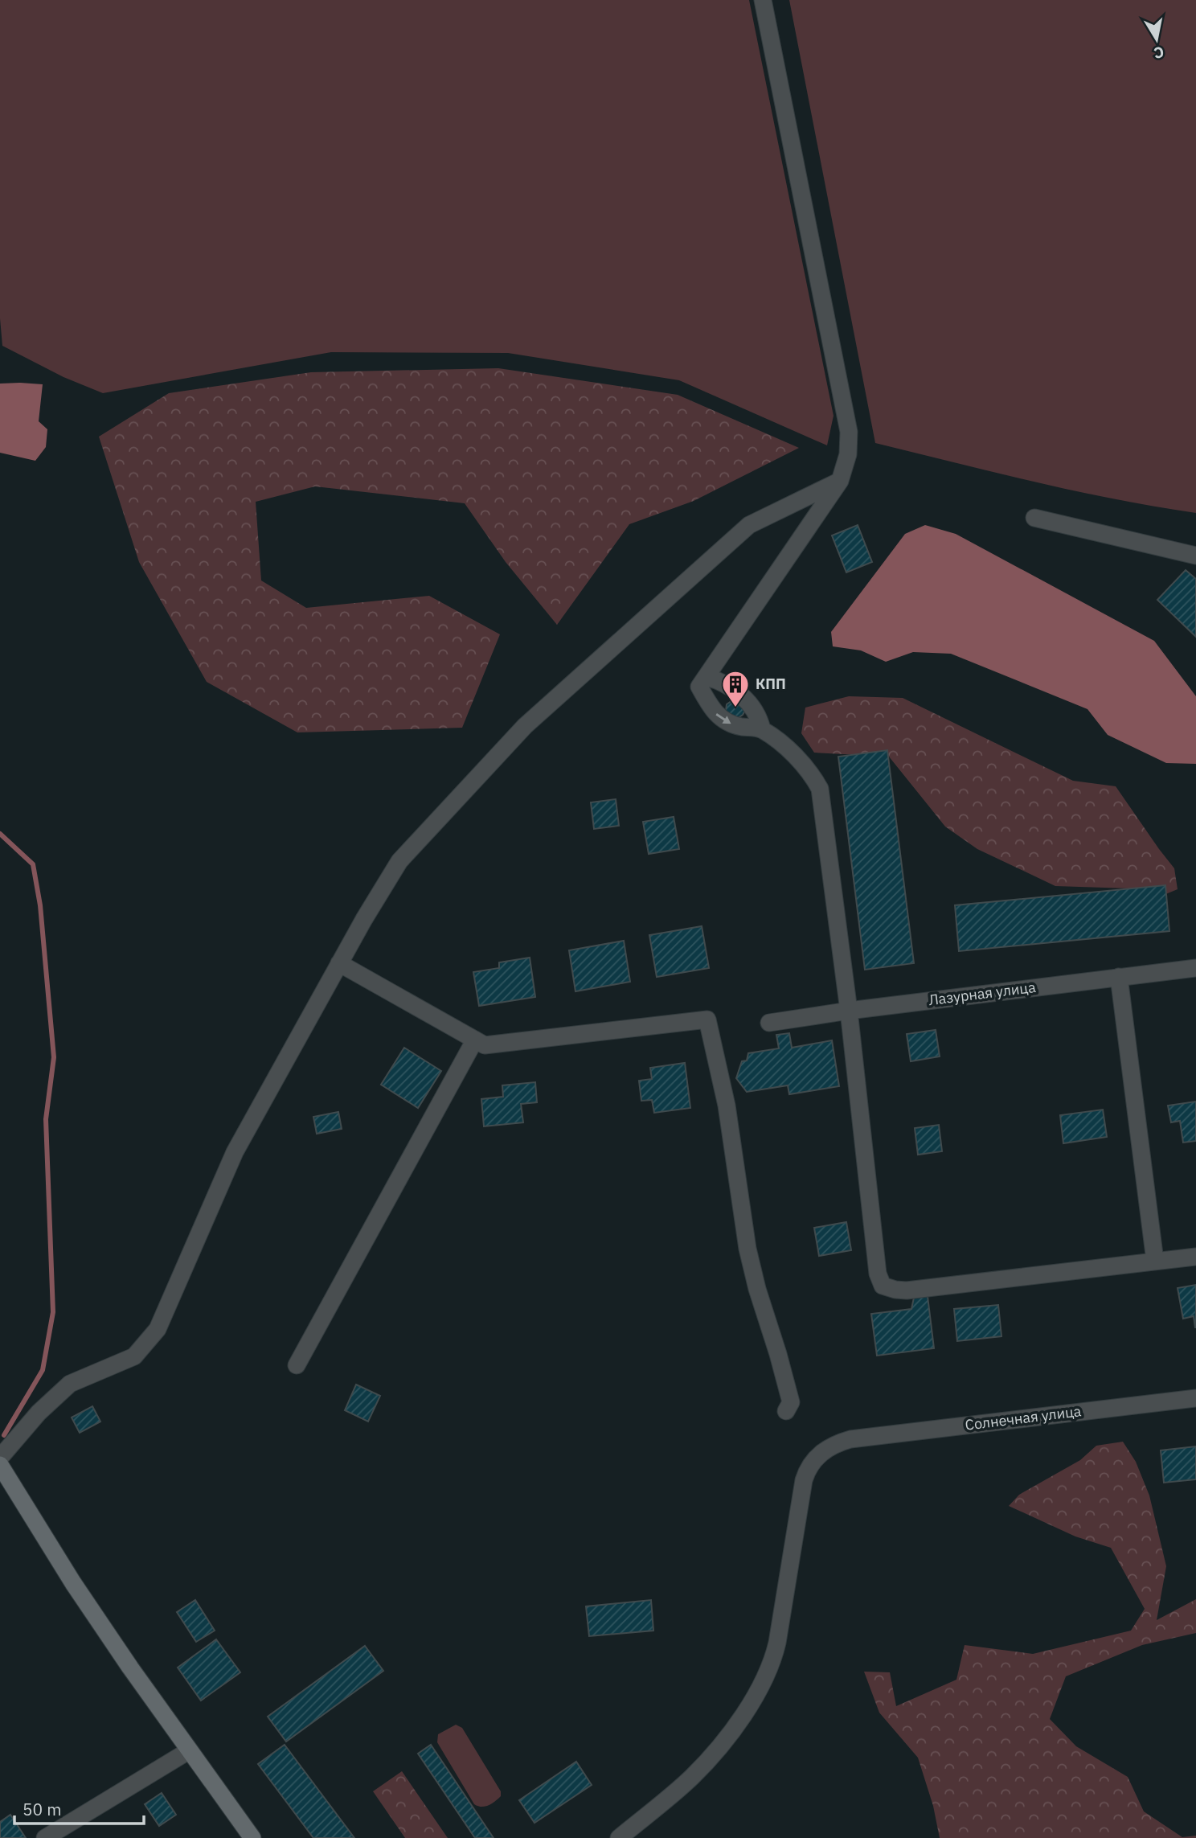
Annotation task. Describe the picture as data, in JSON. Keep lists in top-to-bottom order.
{
  "streets": {
    "street": ["Лазурная улица", "Солнечная улица"]
  },
  "places": {
    "building": ["КПП"]
  },
  "scale_bar": "50 m",
  "north": "bottom"
}
